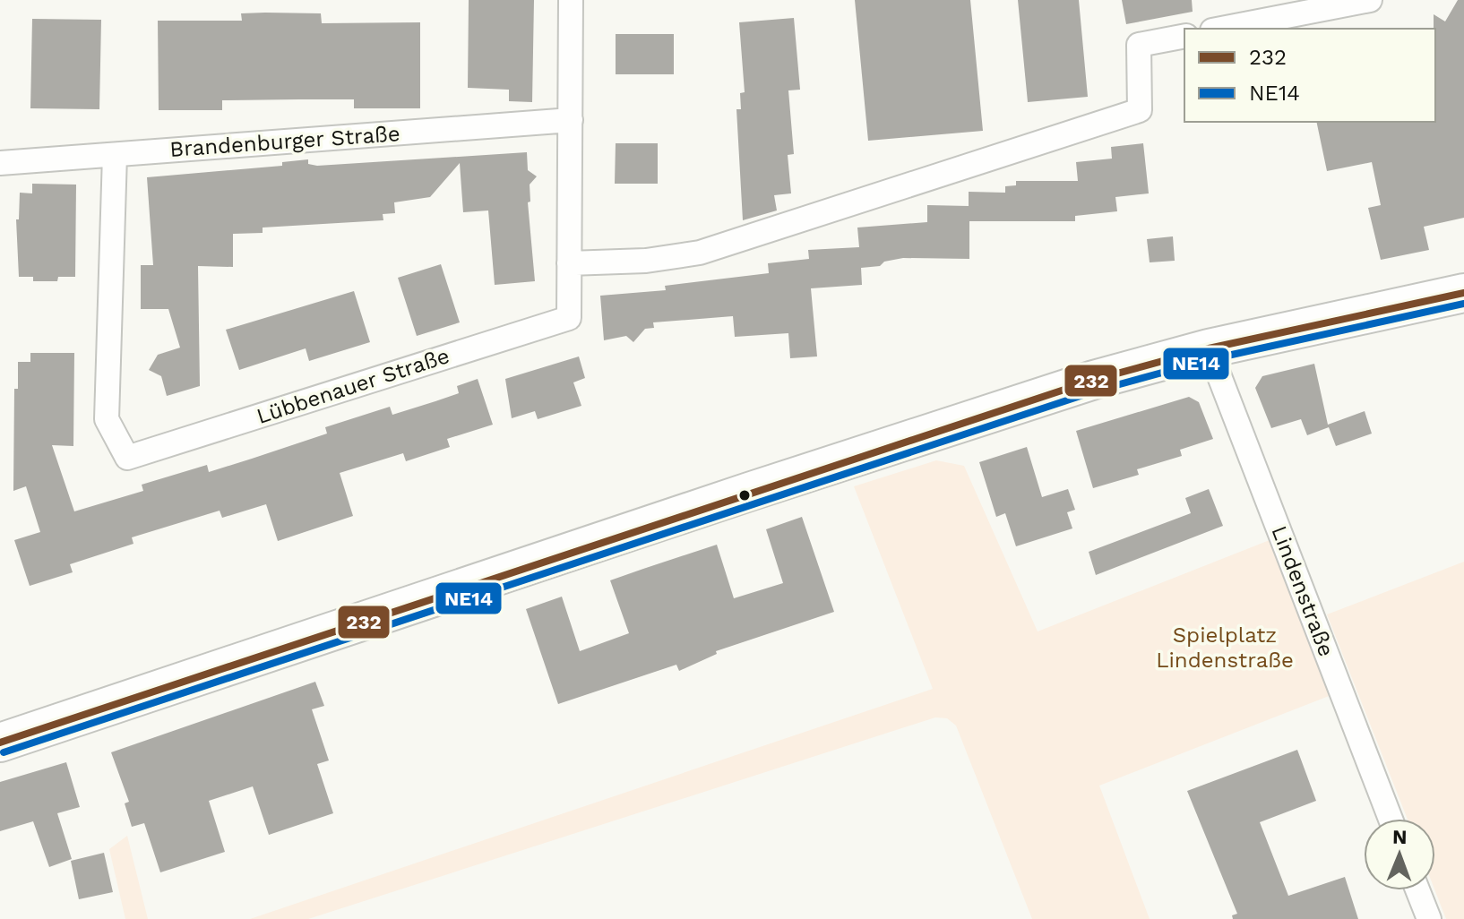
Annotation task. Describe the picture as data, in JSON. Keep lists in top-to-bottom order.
{
  "streets": {
    "street": ["Brandenburger Straße", "Lübbenauer Straße", "Lindenstraße"]
  },
  "crossings": [
    ["Brandenburger Straße", "Lübbenauer Straße"]
  ],
  "parks": ["Spielplatz Lindenstraße"],
  "lines": ["transit line 232", "transit line NE14"],
  "legend": ["232", "NE14"],
  "north": "top"
}
